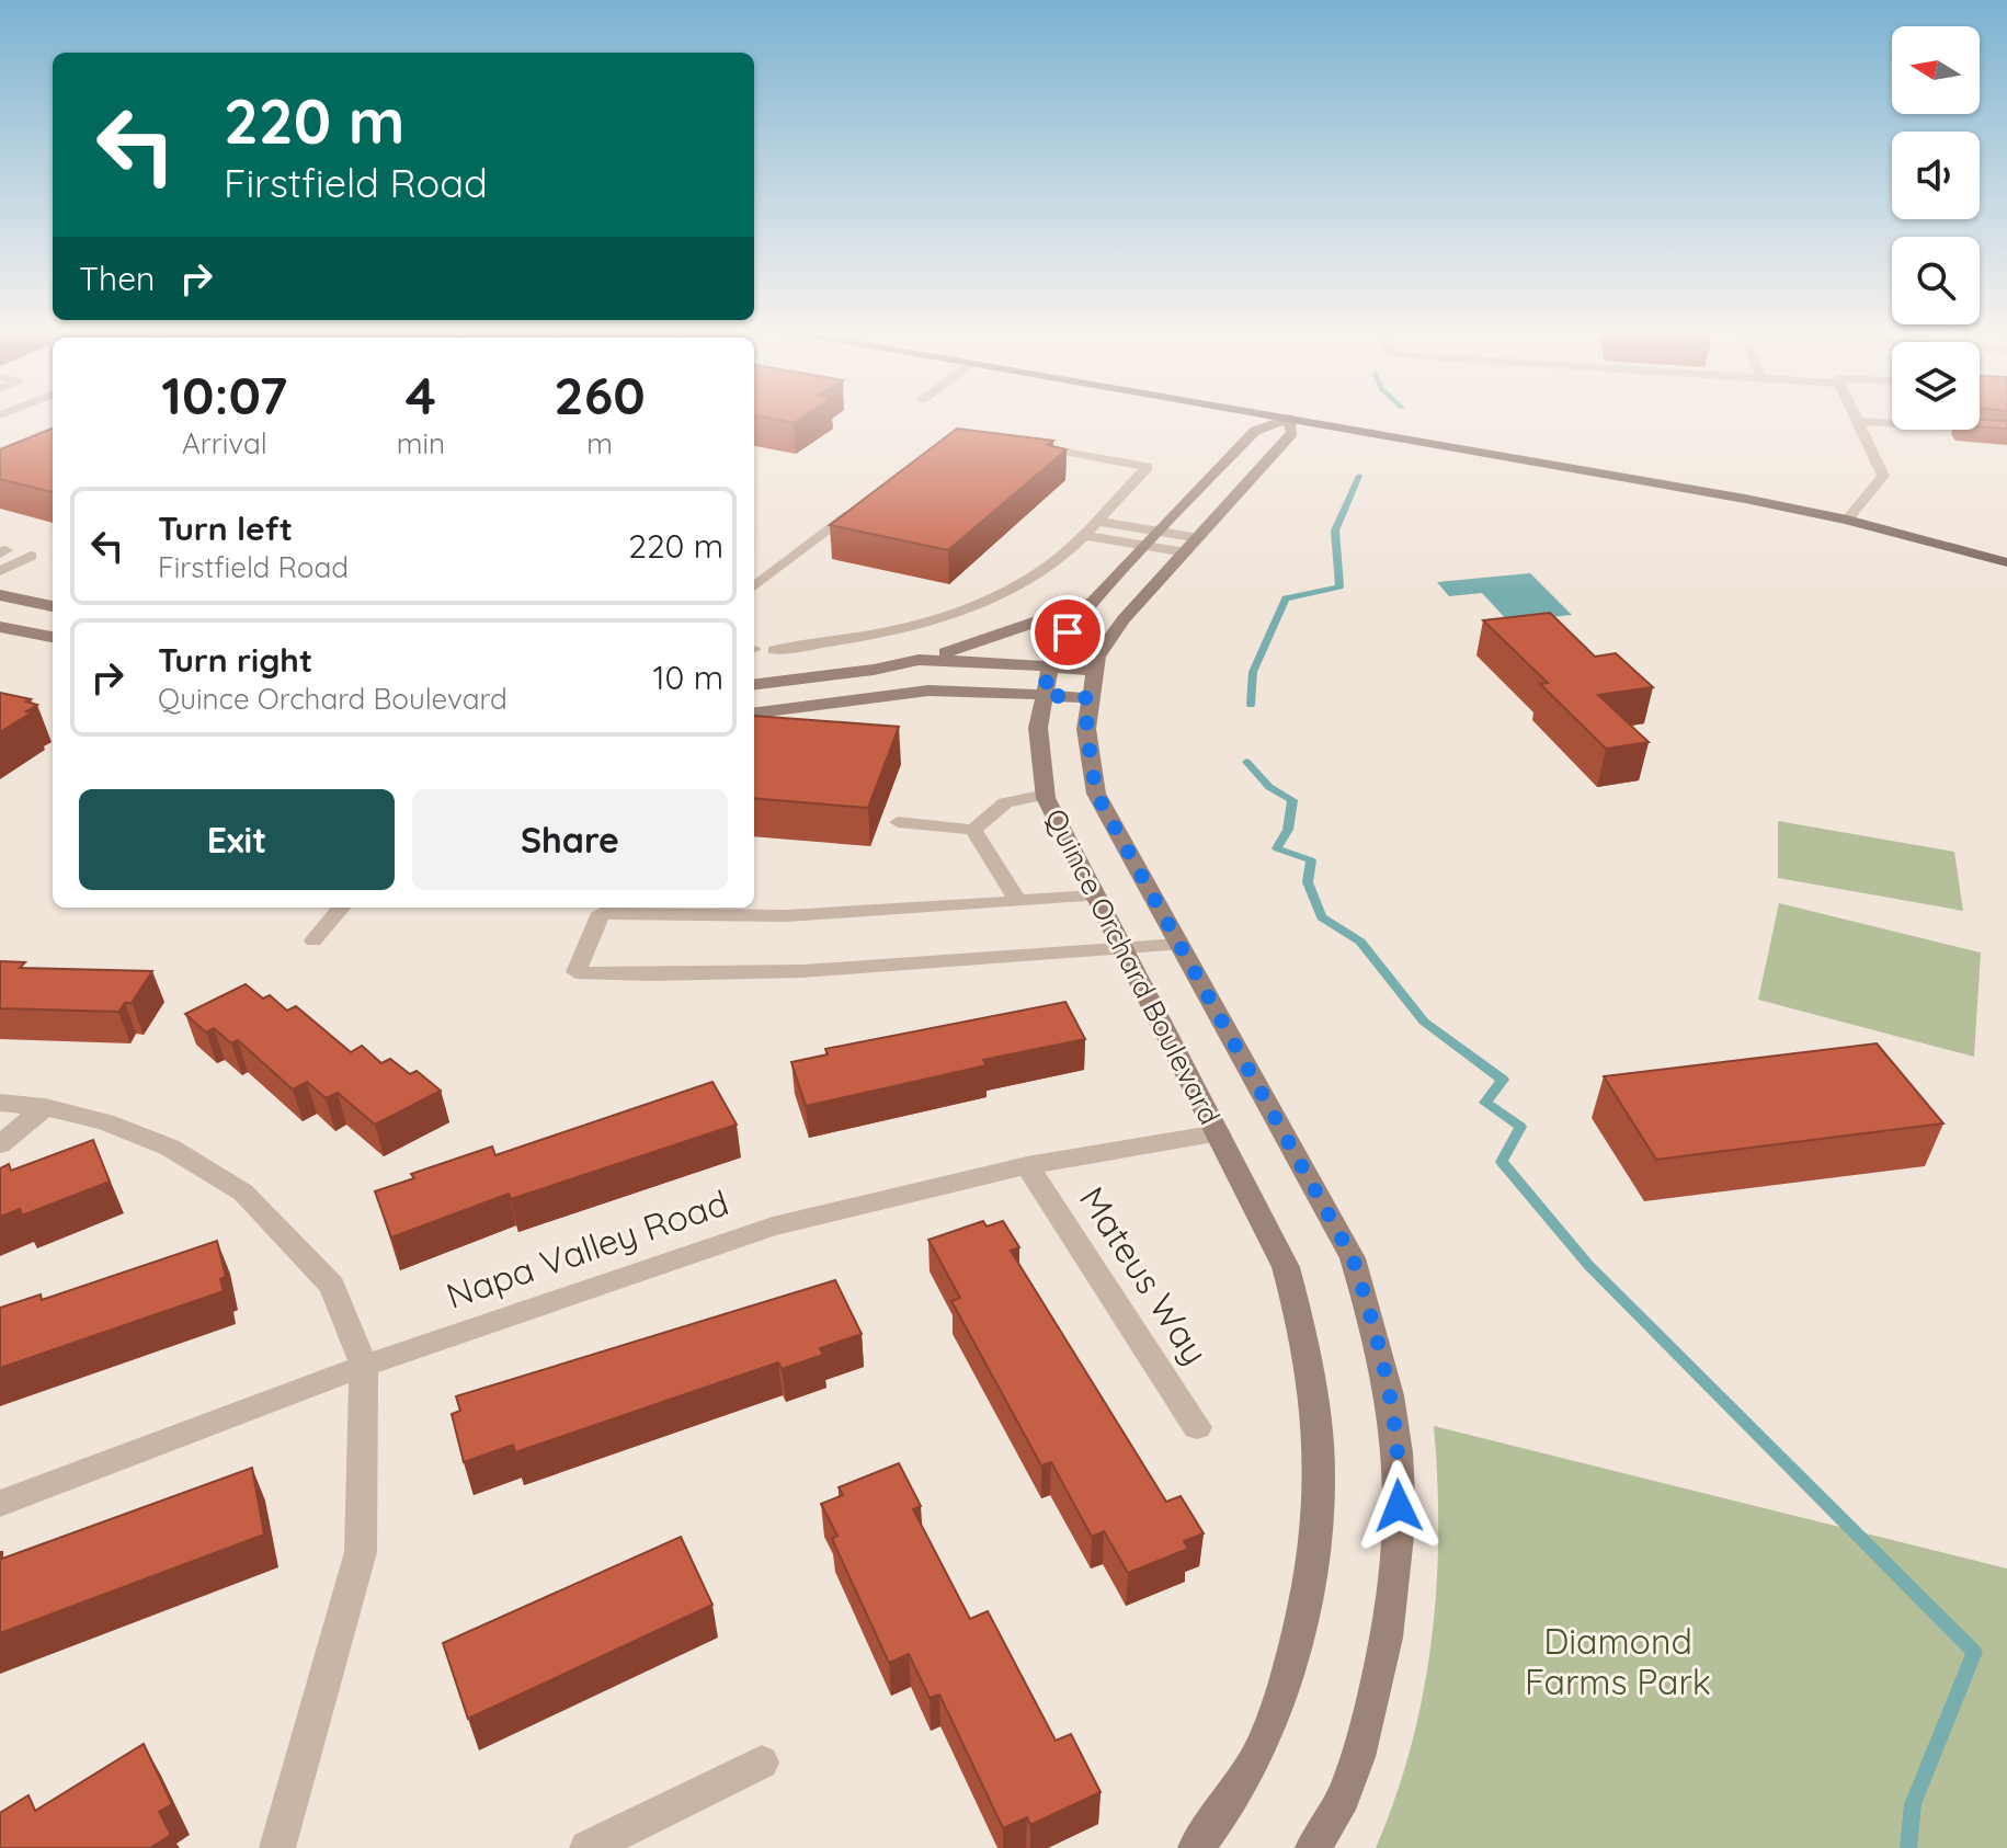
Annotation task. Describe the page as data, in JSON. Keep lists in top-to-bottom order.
{
  "streets": {
    "street": ["Quince Orchard Boulevard", "Napa Valley Road", "Mateus Way"]
  },
  "crossings": [
    ["Quince Orchard Boulevard", "Napa Valley Road"],
    ["Napa Valley Road", "Mateus Way"]
  ],
  "parks": ["Diamond Farms Park"],
  "north": "left",
  "page": {
    "turn": ["220 m", "Firstfield Road"],
    "then": "Then",
    "eta": [
      "10:07",
      "Arrival",
      "4",
      "min",
      "260",
      "m"
    ],
    "list": [
      {
        "name": "Turn left",
        "note": "Firstfield Road",
        "value": "220 m"
      },
      {
        "name": "Turn right",
        "note": "Quince Orchard Boulevard",
        "value": "10 m"
      }
    ],
    "buttons": ["Exit", "Share"]
  }
}
